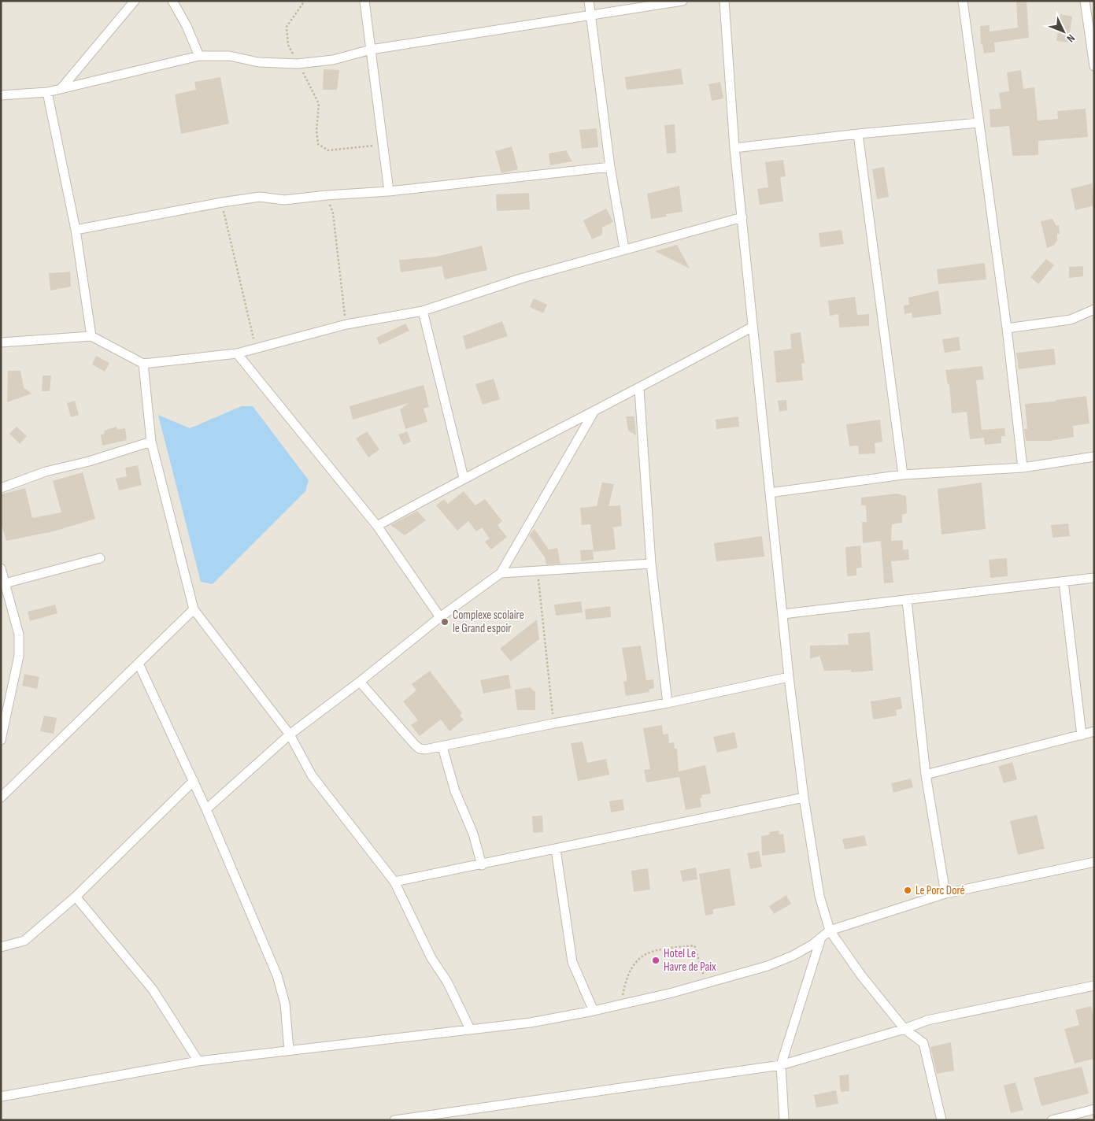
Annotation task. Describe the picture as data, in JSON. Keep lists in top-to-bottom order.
{
  "places": ["Complexe scolaire le Grand espoir", "Le Porc Doré", "Hotel Le Havre de Paix"],
  "north": "bottom right"
}
